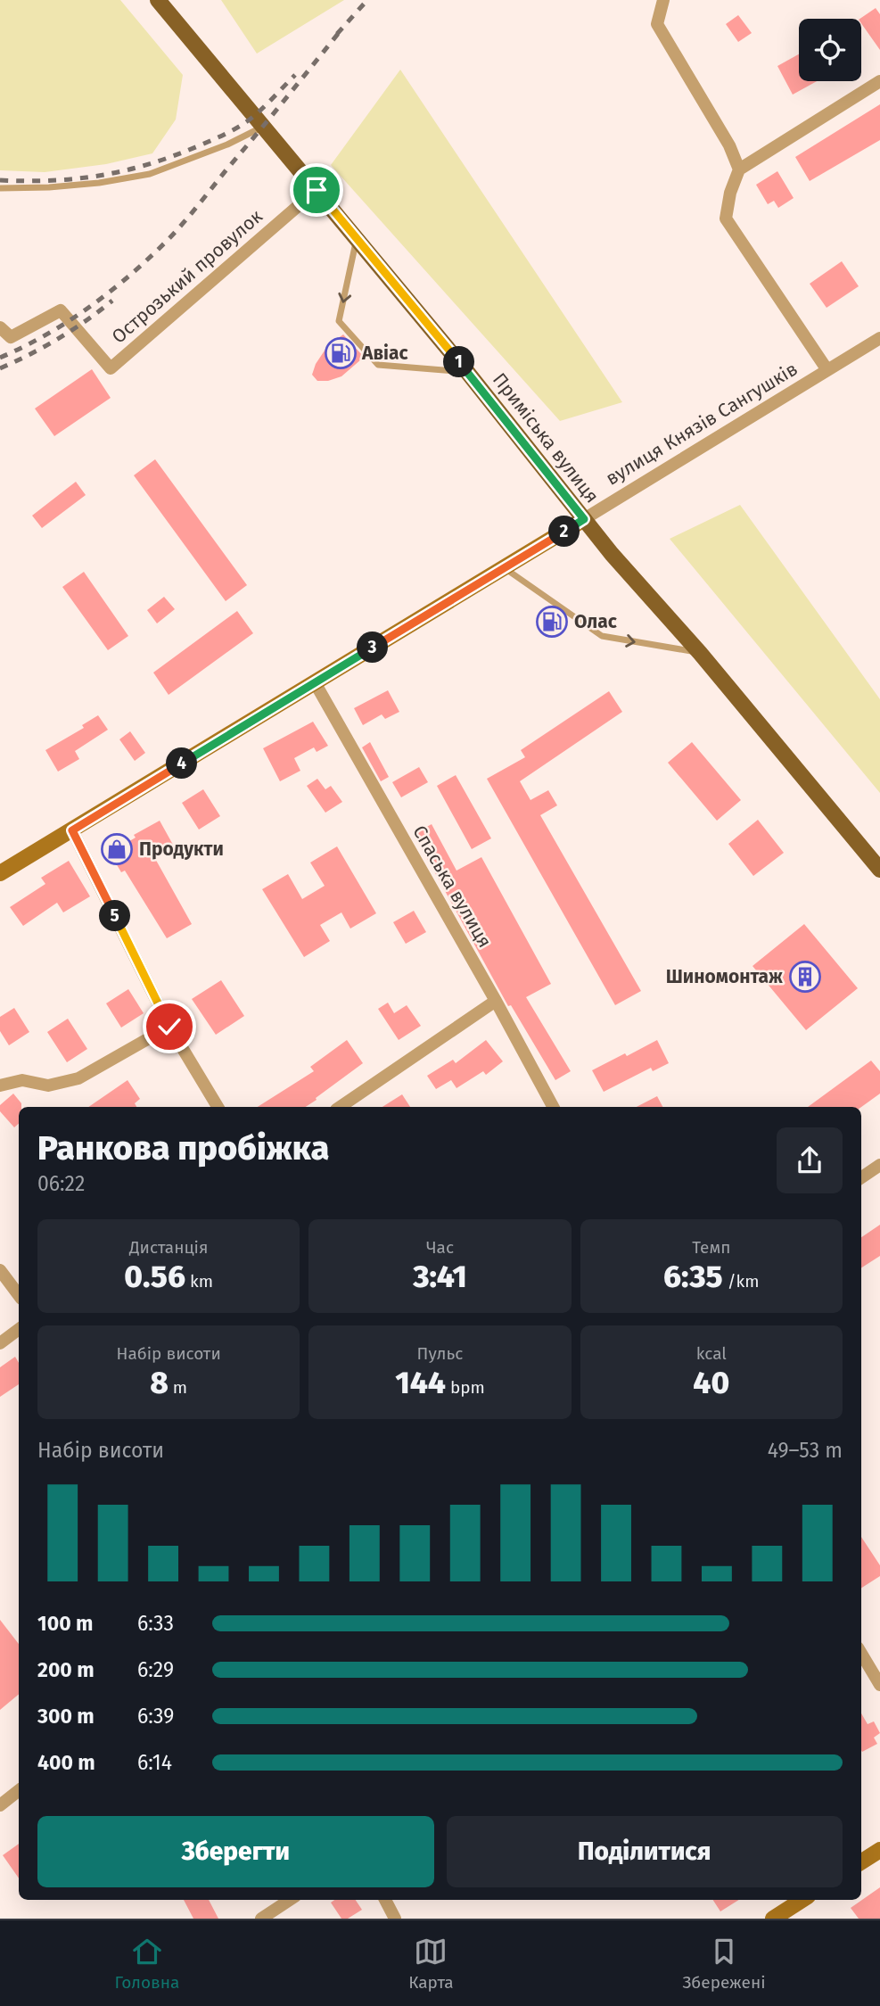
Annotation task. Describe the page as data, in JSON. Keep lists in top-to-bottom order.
{
  "streets": {
    "main road": ["вулиця Князів Сангушків", "Приміська вулиця"],
    "street": ["Острозький провулок", "Спаська вулиця"]
  },
  "crossings": [
    ["Острозький провулок", "Приміська вулиця"],
    ["вулиця Князів Сангушків", "Приміська вулиця"],
    ["вулиця Князів Сангушків", "Спаська вулиця"]
  ],
  "places": {
    "fuel station": ["Авіас", "Олас"],
    "shop": ["Продукти"],
    "building": ["Шиномонтаж"]
  },
  "page": {
    "pins": [
      "1",
      "2",
      "3",
      "4",
      "5"
    ],
    "heading": ["Ранкова пробіжка", "06:22"],
    "stats": [
      ["Дистанція", "0.56 km"],
      ["Час", "3:41"],
      ["Темп", "6:35 /km"],
      ["Набір висоти", "8 m"],
      ["Пульс", "144 bpm"],
      ["kcal", "40"]
    ],
    "chart": ["Набір висоти", "49–53 m"],
    "list": [
      {
        "name": "100 m",
        "note": "6:33"
      },
      {
        "name": "200 m",
        "note": "6:29"
      },
      {
        "name": "300 m",
        "note": "6:39"
      },
      {
        "name": "400 m",
        "note": "6:14"
      }
    ],
    "buttons": ["Зберегти", "Поділитися"],
    "tabs": ["Головна", "Карта", "Збережені"]
  }
}
